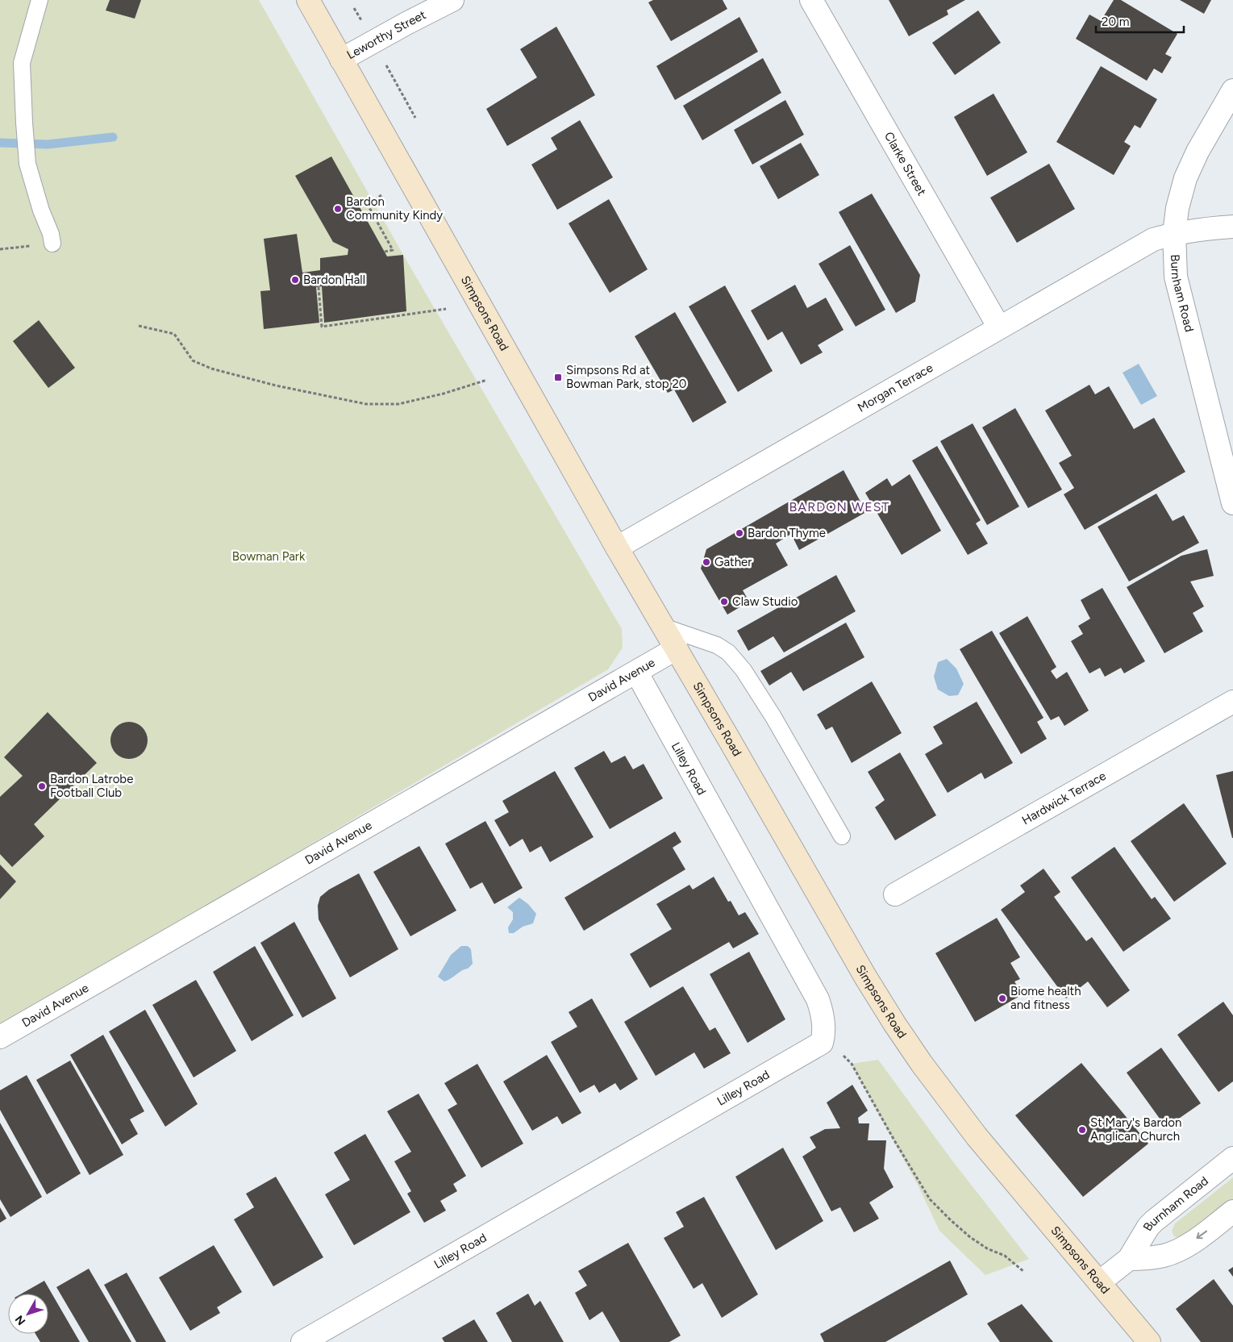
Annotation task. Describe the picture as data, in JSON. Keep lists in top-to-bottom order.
{
  "streets": {
    "main road": ["Simpsons Road"],
    "street": [
      "Leworthy Street",
      "Clarke Street",
      "Burnham Road",
      "Morgan Terrace",
      "David Avenue",
      "Lilley Road",
      "Hardwick Terrace"
    ]
  },
  "crossings": [
    ["Leworthy Street", "Simpsons Road"],
    ["Clarke Street", "Morgan Terrace"],
    ["Burnham Road", "Simpsons Road"],
    ["Burnham Road", "Morgan Terrace"],
    ["Simpsons Road", "Morgan Terrace"],
    ["Simpsons Road", "David Avenue"],
    ["David Avenue", "Lilley Road"]
  ],
  "districts": ["BARDON WEST"],
  "parks": ["Bowman Park"],
  "places": {
    "other": [
      "Bardon Community Kindy",
      "Bardon Hall",
      "Bardon Thyme",
      "Gather",
      "Claw Studio",
      "Bardon Latrobe Football Club",
      "Biome health and fitness",
      "St Mary's Bardon Anglican Church"
    ],
    "transit": ["Simpsons Rd at Bowman Park, stop 20"]
  },
  "scale_bar": "20 m",
  "north": "bottom left"
}
